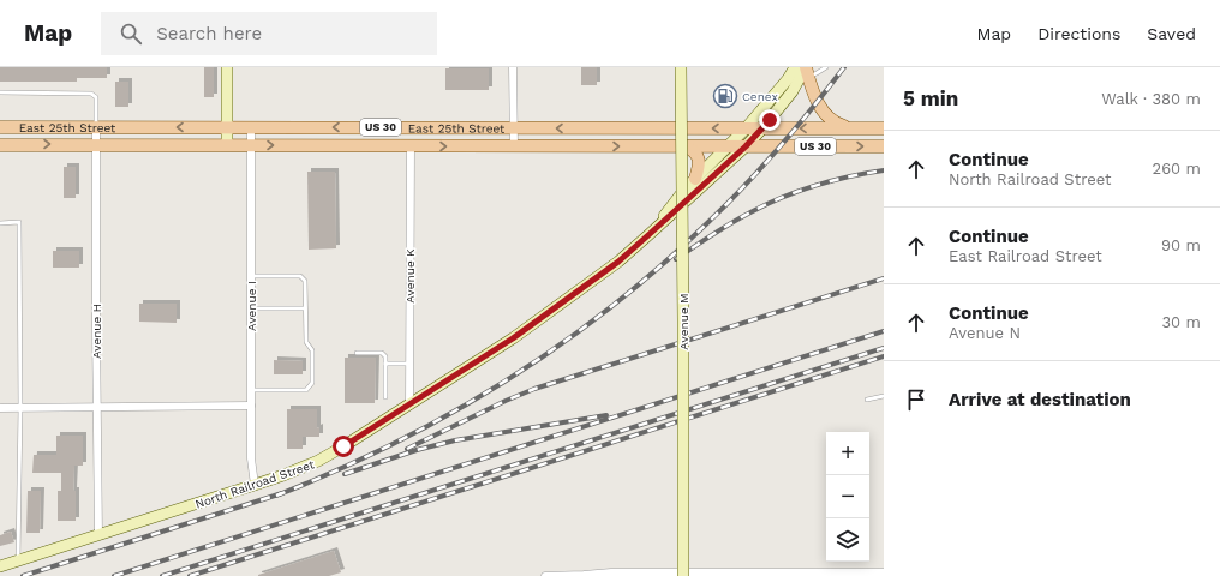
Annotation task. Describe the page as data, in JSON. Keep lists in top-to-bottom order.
{
  "streets": {
    "main road": [
      "East 25th Street",
      "US 30",
      "Avenue M",
      "North Railroad Street"
    ],
    "street": ["Avenue K", "Avenue I", "Avenue H"]
  },
  "crossings": [
    ["East 25th Street", "Avenue K"],
    ["East 25th Street", "Avenue I"],
    ["East 25th Street", "Avenue H"],
    ["Avenue K", "North Railroad Street"],
    ["Avenue I", "North Railroad Street"],
    ["Avenue H", "North Railroad Street"]
  ],
  "places": {
    "fuel station": ["Cenex"]
  },
  "page": {
    "header": "Map",
    "search": "Search here",
    "nav": ["Map", "Directions", "Saved"],
    "heading": ["5 min", "Walk · 380 m"],
    "list": [
      ["Continue", "North Railroad Street", "260 m"],
      ["Continue", "East Railroad Street", "90 m"],
      ["Continue", "Avenue N", "30 m"],
      "Arrive at destination"
    ],
    "map_buttons": ["+", "−"]
  }
}
